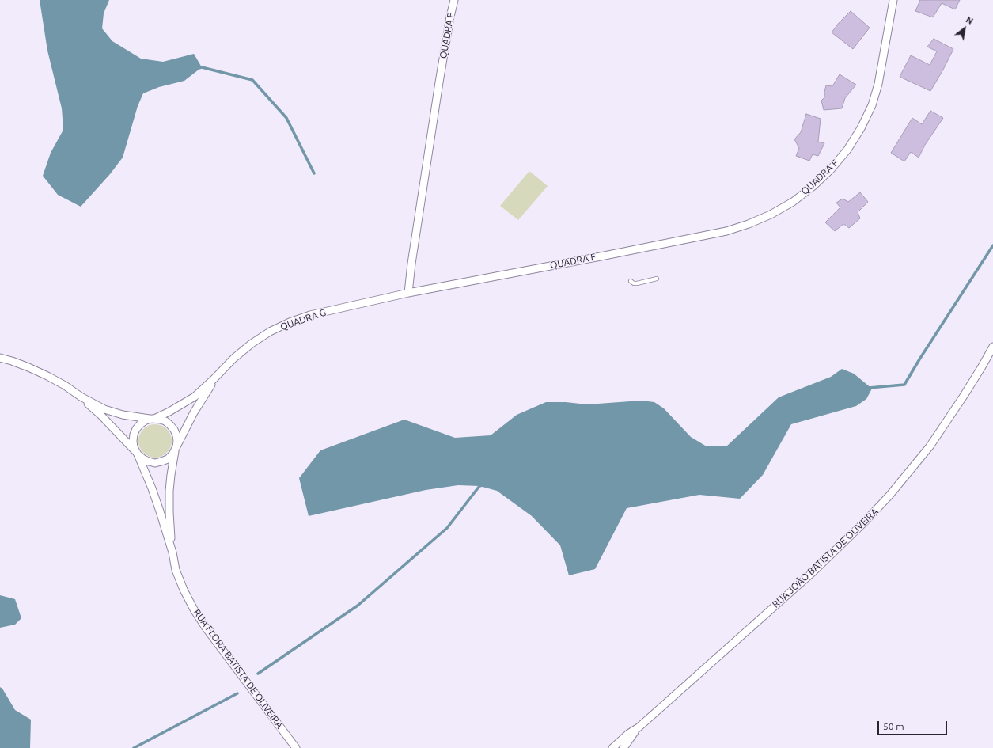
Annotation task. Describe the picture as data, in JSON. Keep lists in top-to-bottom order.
{
  "streets": {
    "street": [
      "QUADRA F",
      "QUADRA G",
      "RUA JOÃO BATISTA DE OLIVEIRA",
      "RUA FLORA BATISTA DE OLIVEIRA"
    ]
  },
  "crossings": [
    ["QUADRA F", "QUADRA G"],
    ["QUADRA G", "RUA FLORA BATISTA DE OLIVEIRA"]
  ],
  "scale_bar": "50 m",
  "north": "top right"
}
